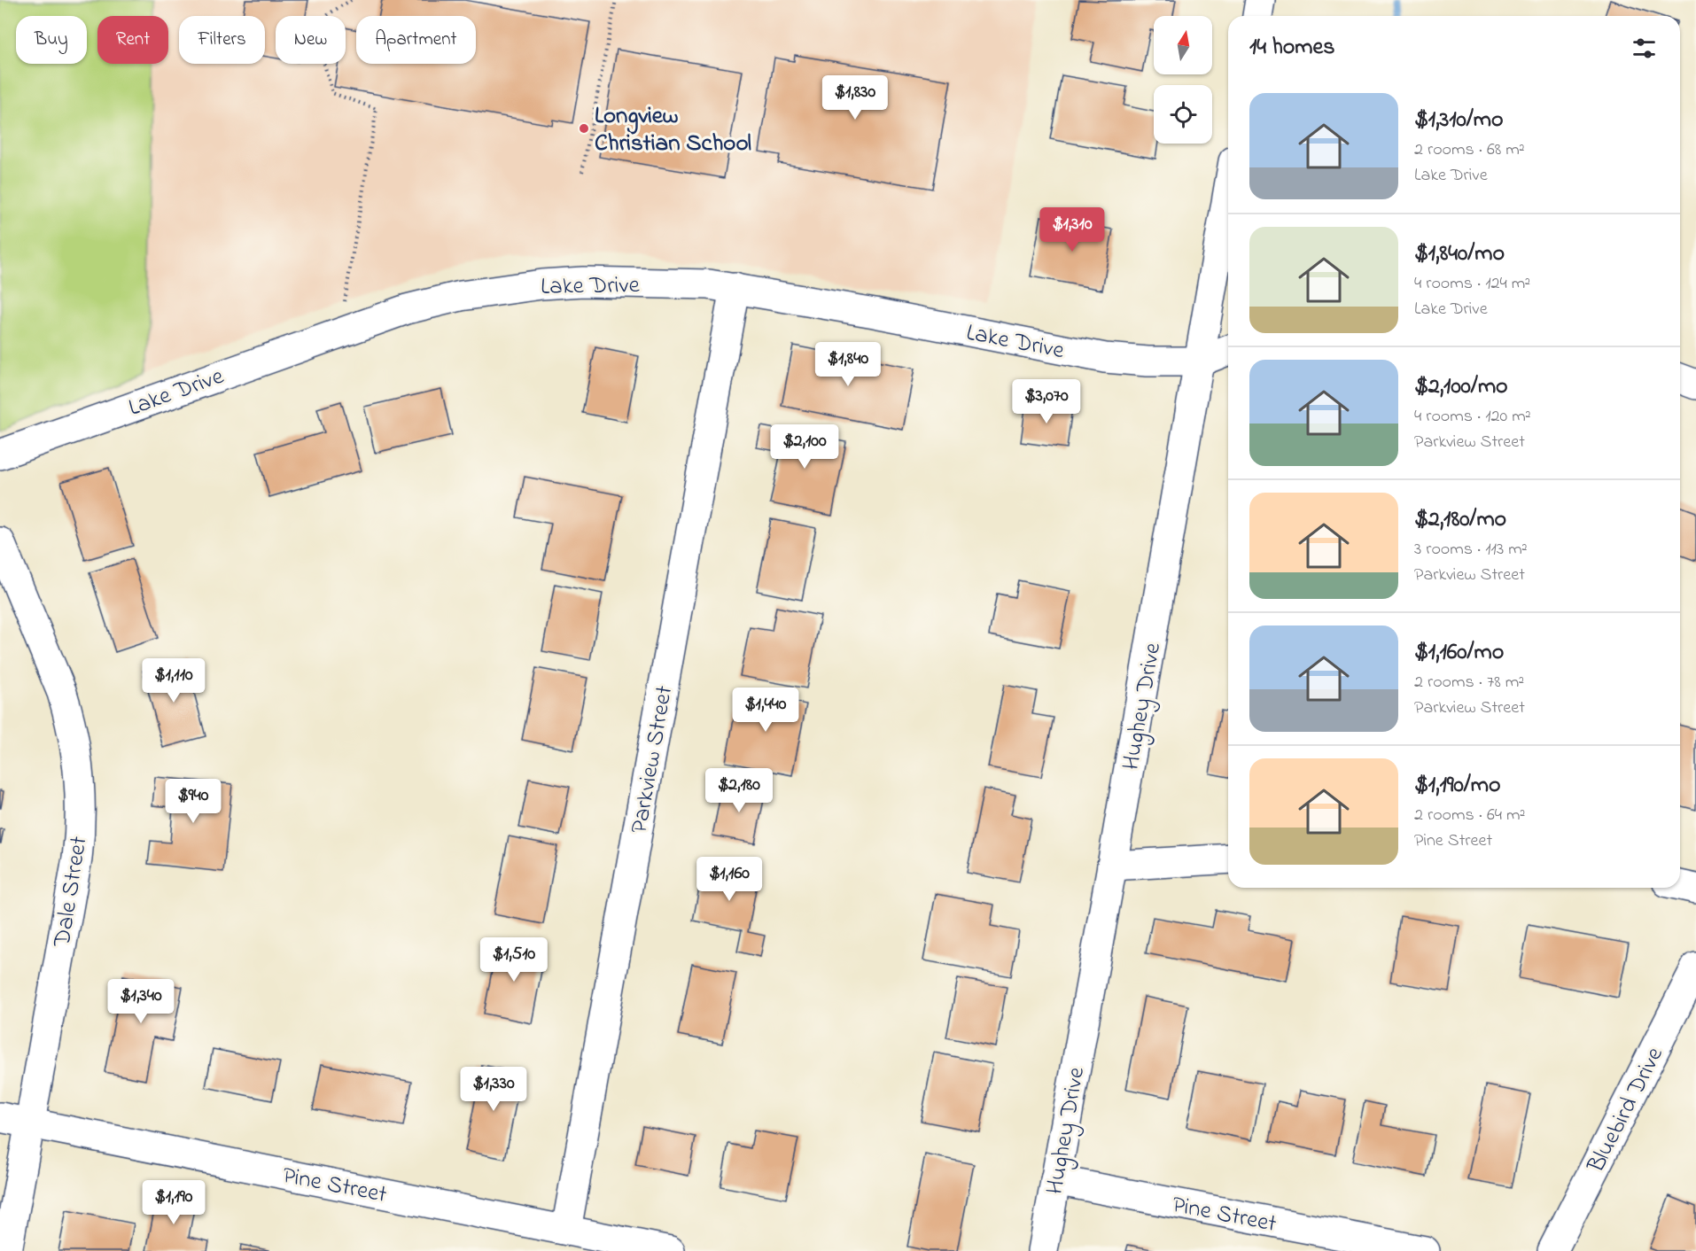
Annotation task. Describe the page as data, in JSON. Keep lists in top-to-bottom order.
{
  "streets": {
    "street": [
      "Lake Drive",
      "Hughey Drive",
      "Parkview Street",
      "Dale Street",
      "Bluebird Drive",
      "Pine Street"
    ]
  },
  "crossings": [
    ["Lake Drive", "Hughey Drive"],
    ["Lake Drive", "Parkview Street"],
    ["Hughey Drive", "Pine Street"],
    ["Parkview Street", "Pine Street"],
    ["Dale Street", "Pine Street"]
  ],
  "places": ["Longview Christian School"],
  "north": "top",
  "page": {
    "chip": [
      "Buy",
      "Rent",
      "Filters",
      "New",
      "Apartment"
    ],
    "heading": "14 homes",
    "price": [
      "$1,830",
      "$1,310",
      "$1,840",
      "$3,070",
      "$2,100",
      "$1,110",
      "$1,440",
      "$2,180",
      "$940",
      "$1,160",
      "$1,510",
      "$1,340",
      "$1,330",
      "$1,190"
    ],
    "list": [
      {
        "name": "$1,310/mo",
        "note": "2 rooms · 68 m² · Lake Drive"
      },
      {
        "name": "$1,840/mo",
        "note": "4 rooms · 124 m² · Lake Drive"
      },
      {
        "name": "$2,100/mo",
        "note": "4 rooms · 120 m² · Parkview Street"
      },
      {
        "name": "$2,180/mo",
        "note": "3 rooms · 113 m² · Parkview Street"
      },
      {
        "name": "$1,160/mo",
        "note": "2 rooms · 78 m² · Parkview Street"
      },
      {
        "name": "$1,190/mo",
        "note": "2 rooms · 64 m² · Pine Street"
      }
    ]
  }
}
